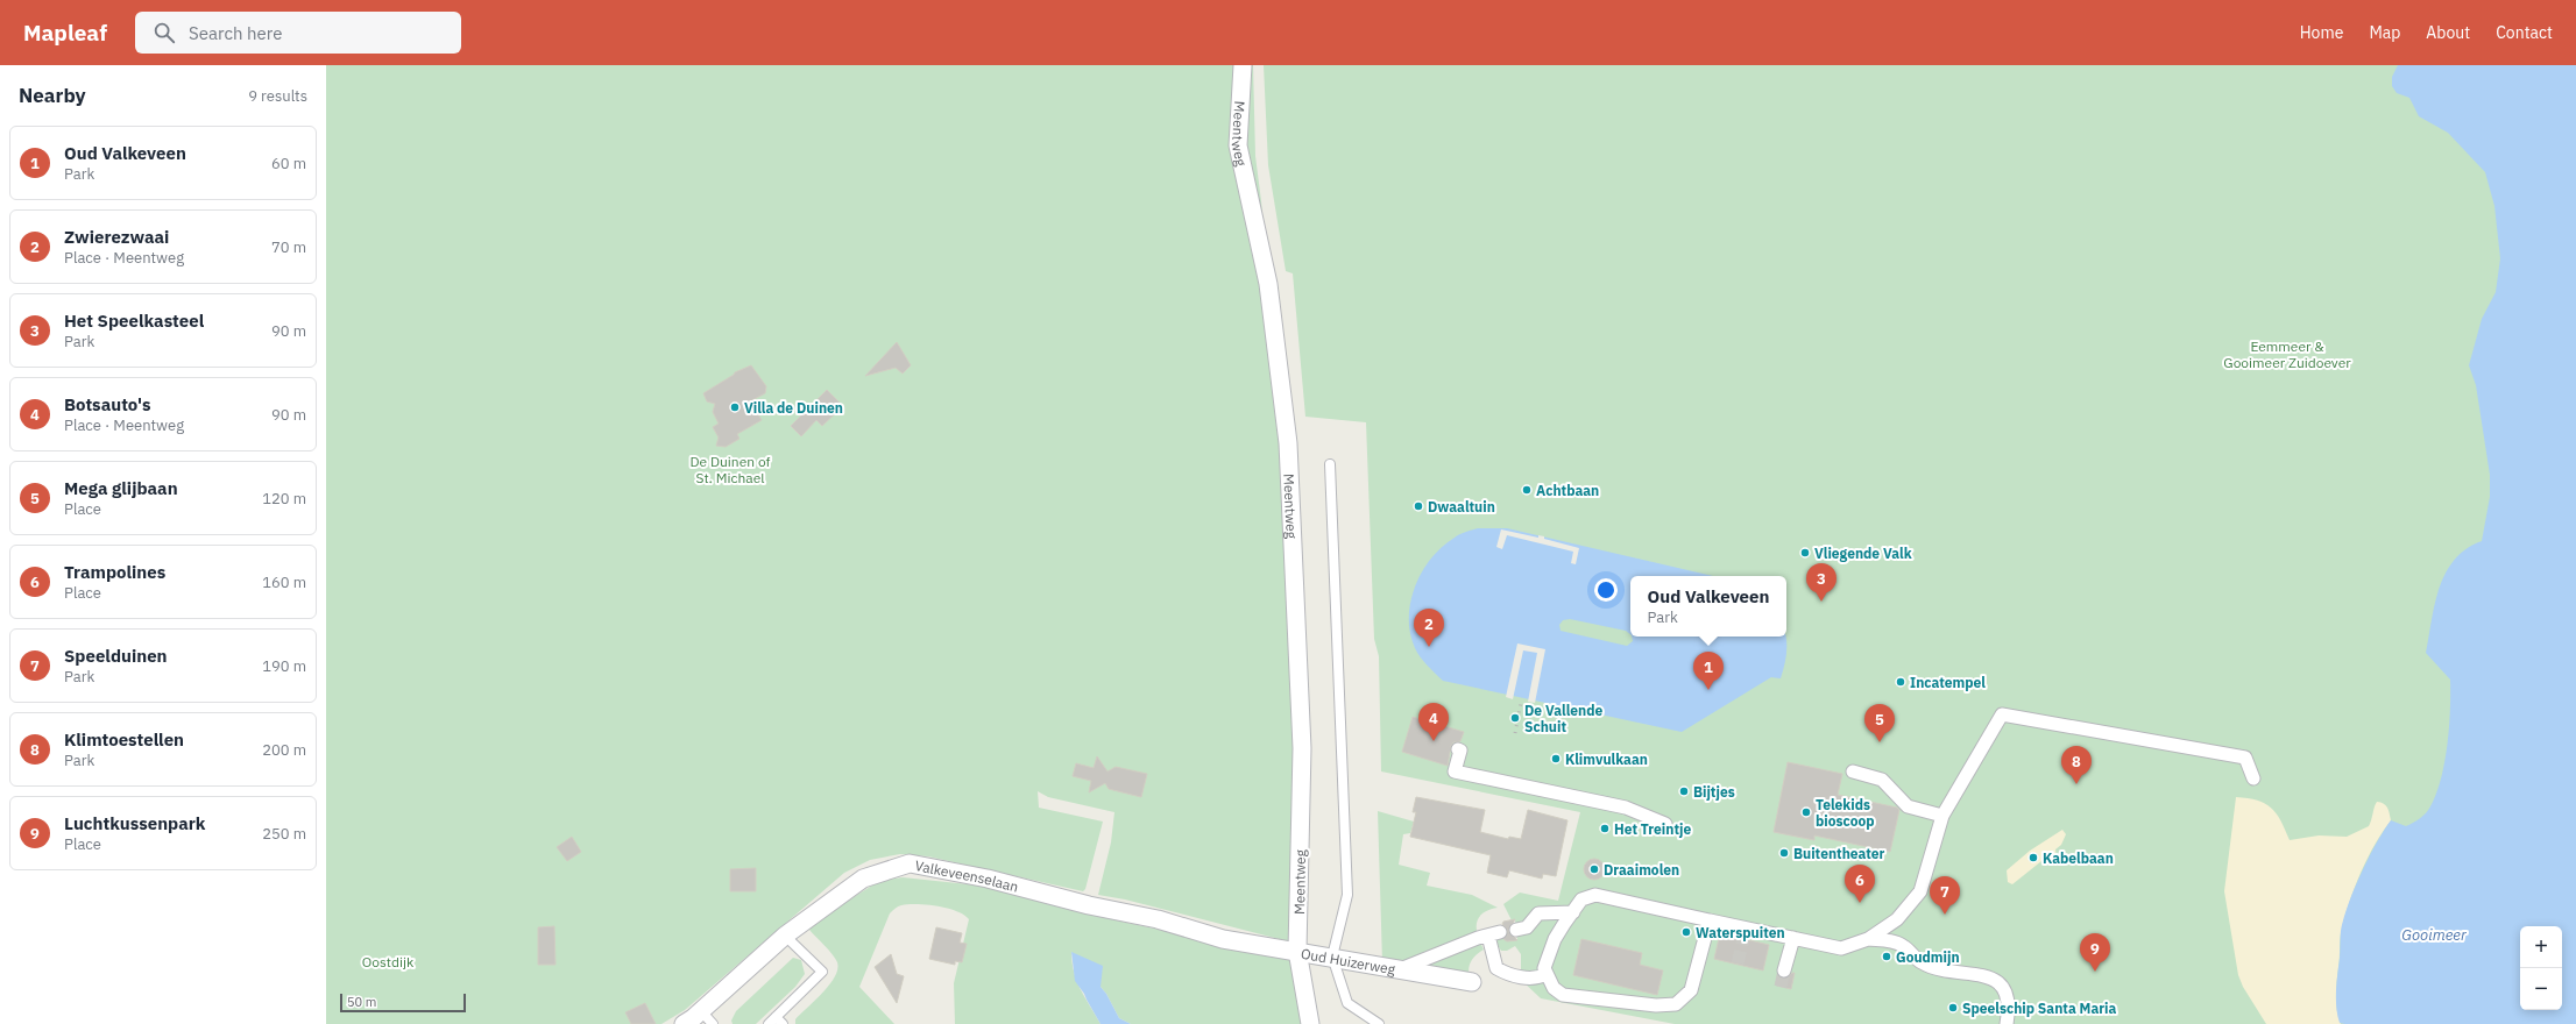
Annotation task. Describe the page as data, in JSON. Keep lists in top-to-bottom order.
{
  "streets": {
    "street": ["Meentweg", "Valkeveenselaan", "Oud Huizerweg"]
  },
  "crossings": [
    ["Meentweg", "Valkeveenselaan"],
    ["Meentweg", "Oud Huizerweg"],
    ["Valkeveenselaan", "Oud Huizerweg"]
  ],
  "water": ["Gooimeer"],
  "parks": ["Eemmeer & Gooimeer Zuidoever", "De Duinen of St. Michael", "Oostdijk"],
  "places": [
    "Villa de Duinen",
    "Achtbaan",
    "Dwaaltuin",
    "Vliegende Valk",
    "Incatempel",
    "De Vallende Schuit",
    "Klimvulkaan",
    "Bijtjes",
    "Telekids bioscoop",
    "Het Treintje",
    "Buitentheater",
    "Kabelbaan",
    "Draaimolen",
    "Waterspuiten",
    "Goudmijn",
    "Speelschip Santa Maria"
  ],
  "scale_bar": "50 m",
  "page": {
    "header": "Mapleaf",
    "search": "Search here",
    "nav": [
      "Home",
      "Map",
      "About",
      "Contact"
    ],
    "heading": ["Nearby", "9 results"],
    "list": [
      {
        "mark": "1",
        "name": "Oud Valkeveen",
        "note": "Park",
        "value": "60 m"
      },
      {
        "mark": "2",
        "name": "Zwierezwaai",
        "note": "Place · Meentweg",
        "value": "70 m"
      },
      {
        "mark": "3",
        "name": "Het Speelkasteel",
        "note": "Park",
        "value": "90 m"
      },
      {
        "mark": "4",
        "name": "Botsauto's",
        "note": "Place · Meentweg",
        "value": "90 m"
      },
      {
        "mark": "5",
        "name": "Mega glijbaan",
        "note": "Place",
        "value": "120 m"
      },
      {
        "mark": "6",
        "name": "Trampolines",
        "note": "Place",
        "value": "160 m"
      },
      {
        "mark": "7",
        "name": "Speelduinen",
        "note": "Park",
        "value": "190 m"
      },
      {
        "mark": "8",
        "name": "Klimtoestellen",
        "note": "Park",
        "value": "200 m"
      },
      {
        "mark": "9",
        "name": "Luchtkussenpark",
        "note": "Place",
        "value": "250 m"
      }
    ],
    "pins": [
      "3",
      "2",
      "1",
      "4",
      "5",
      "8",
      "6",
      "7",
      "9"
    ],
    "popup": ["Oud Valkeveen", "Park"],
    "map_buttons": ["+", "−"],
    "scale": "50 m"
  }
}
